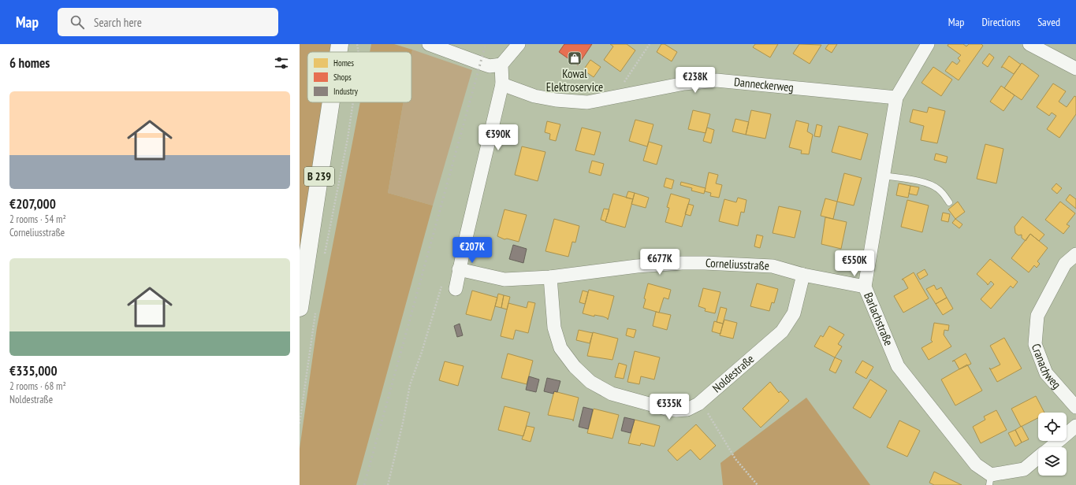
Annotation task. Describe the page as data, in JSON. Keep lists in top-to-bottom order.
{
  "streets": {
    "main road": ["B 239"],
    "street": [
      "Danneckerweg",
      "Corneliusstraße",
      "Barlachstraße",
      "Cranachweg",
      "Noldestraße"
    ]
  },
  "crossings": [
    ["Danneckerweg", "Barlachstraße"],
    ["Corneliusstraße", "Barlachstraße"],
    ["Corneliusstraße", "Noldestraße"]
  ],
  "places": {
    "shop": ["Kowal Elektroservice"]
  },
  "legend": ["Homes", "Shops", "Industry"],
  "page": {
    "header": "Map",
    "search": "Search here",
    "nav": ["Map", "Directions", "Saved"],
    "heading": "6 homes",
    "price": [
      "€238K",
      "€390K",
      "€207K",
      "€677K",
      "€550K",
      "€335K"
    ],
    "list": [
      {
        "name": "€207,000",
        "note": "2 rooms · 54 m² · Corneliusstraße"
      },
      {
        "name": "€335,000",
        "note": "2 rooms · 68 m² · Noldestraße"
      }
    ]
  }
}
